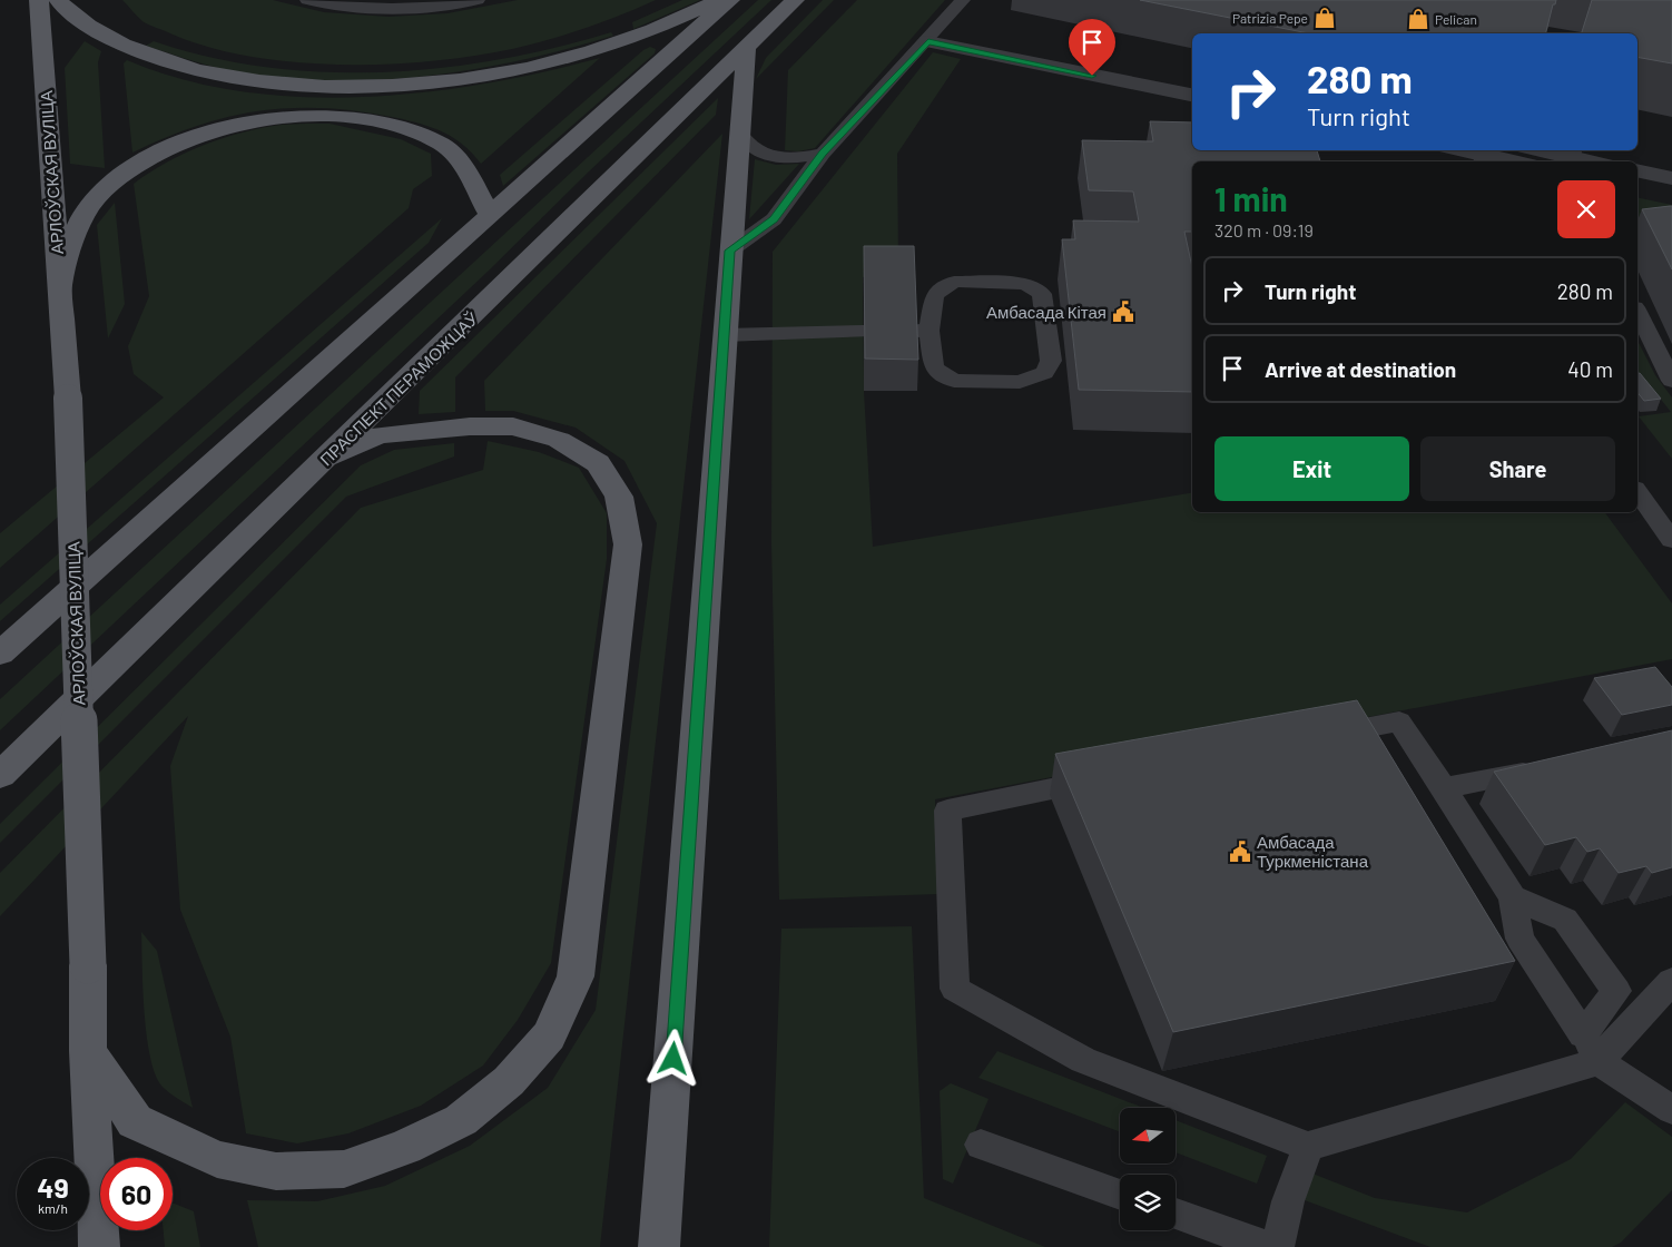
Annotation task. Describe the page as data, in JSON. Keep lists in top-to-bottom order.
{
  "streets": {
    "main road": ["АРЛОЎСКАЯ ВУЛІЦА", "ПРАСПЕКТ ПЕРАМОЖЦАЎ"]
  },
  "places": {
    "shop": ["Patrizia Pepe", "Pelican"],
    "public building": ["Амбасада Кітая", "Амбасада Туркменістана"]
  },
  "north": "left",
  "page": {
    "turn": ["280 m", "Turn right"],
    "heading": ["1 min", "320 m · 09:19"],
    "list": [
      {
        "name": "Turn right",
        "value": "280 m"
      },
      {
        "name": "Arrive at destination",
        "value": "40 m"
      }
    ],
    "buttons": ["Exit", "Share"],
    "speed": "49 km/h",
    "limit": "60"
  }
}
